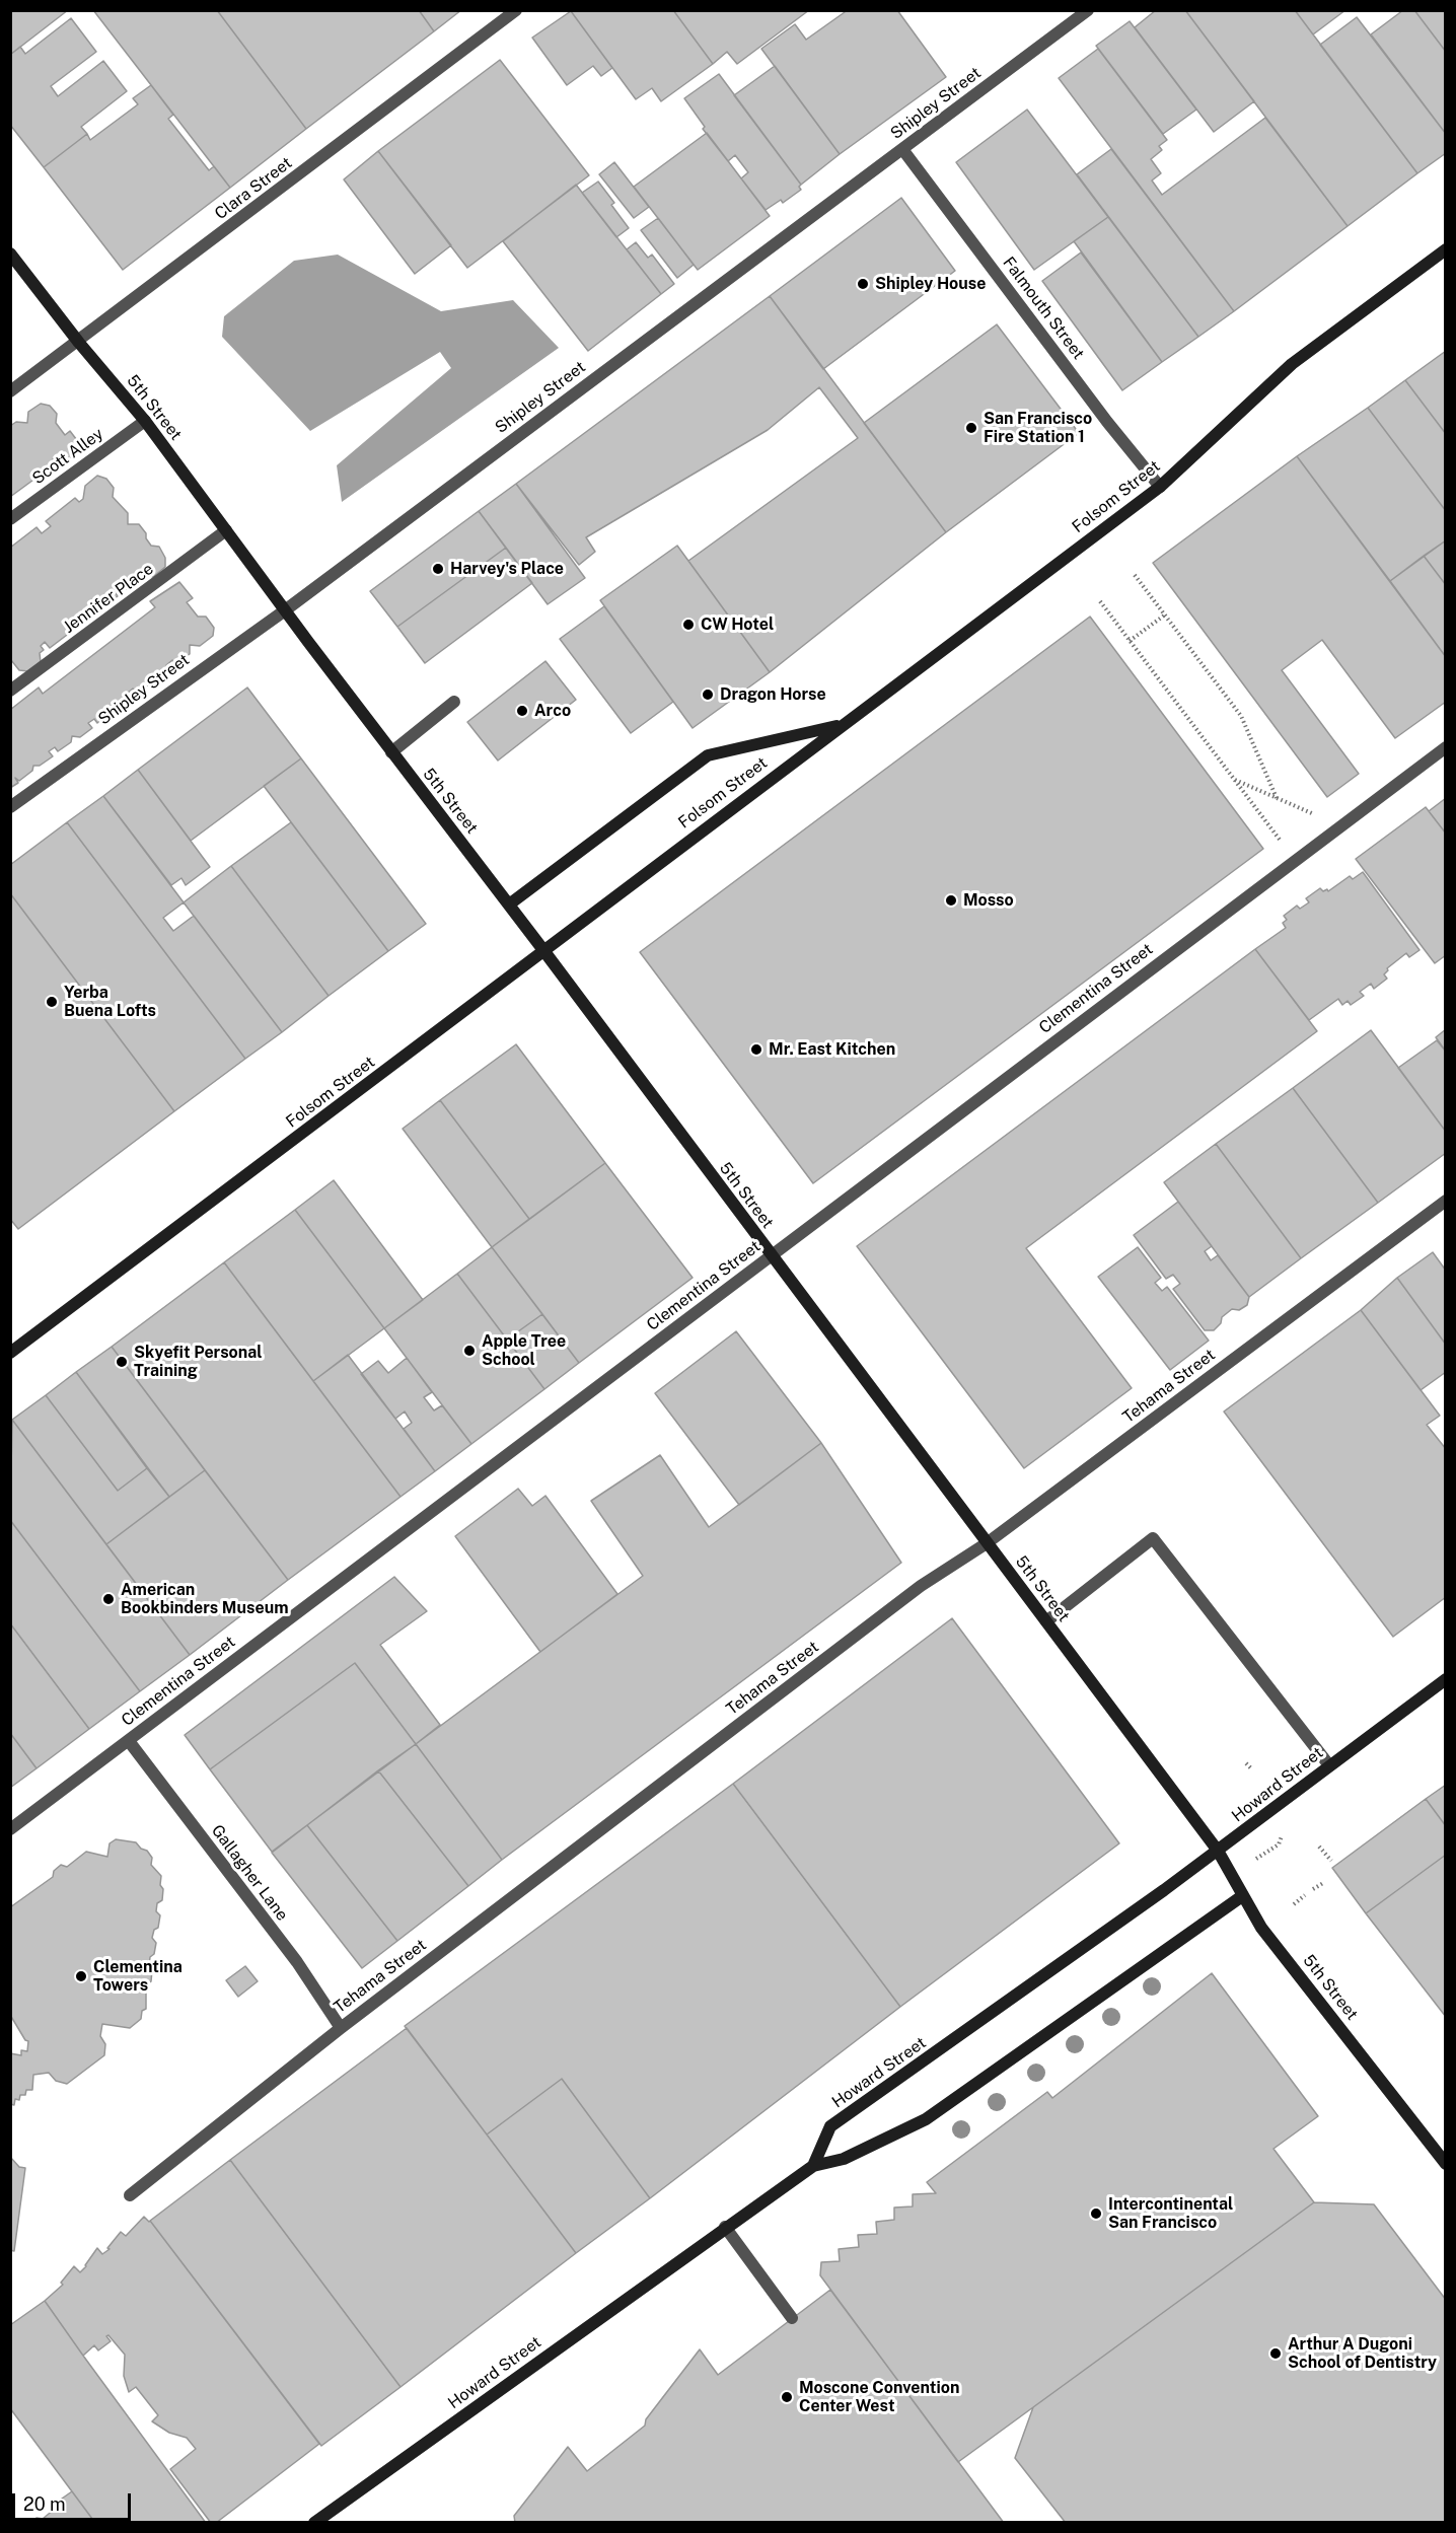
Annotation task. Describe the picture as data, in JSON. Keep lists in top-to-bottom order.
{
  "streets": {
    "main road": ["5th Street", "Folsom Street", "Howard Street"],
    "street": [
      "Shipley Street",
      "Clara Street",
      "Falmouth Street",
      "Scott Alley",
      "Jennifer Place",
      "Clementina Street",
      "Tehama Street",
      "Gallagher Lane"
    ]
  },
  "crossings": [
    ["Shipley Street", "Falmouth Street"],
    ["Shipley Street", "5th Street"],
    ["Clara Street", "5th Street"],
    ["Falmouth Street", "Folsom Street"],
    ["5th Street", "Scott Alley"],
    ["5th Street", "Folsom Street"],
    ["5th Street", "Jennifer Place"],
    ["5th Street", "Clementina Street"],
    ["5th Street", "Tehama Street"],
    ["5th Street", "Howard Street"],
    ["Clementina Street", "Gallagher Lane"],
    ["Tehama Street", "Gallagher Lane"]
  ],
  "places": [
    "Shipley House",
    "San Francisco Fire Station 1",
    "Harvey's Place",
    "CW Hotel",
    "Dragon Horse",
    "Arco",
    "Mosso",
    "Yerba Buena Lofts",
    "Mr. East Kitchen",
    "Apple Tree School",
    "Skyefit Personal Training",
    "American Bookbinders Museum",
    "Clementina Towers",
    "Intercontinental San Francisco",
    "Arthur A Dugoni School of Dentistry",
    "Moscone Convention Center West"
  ],
  "scale_bar": "20 m"
}
